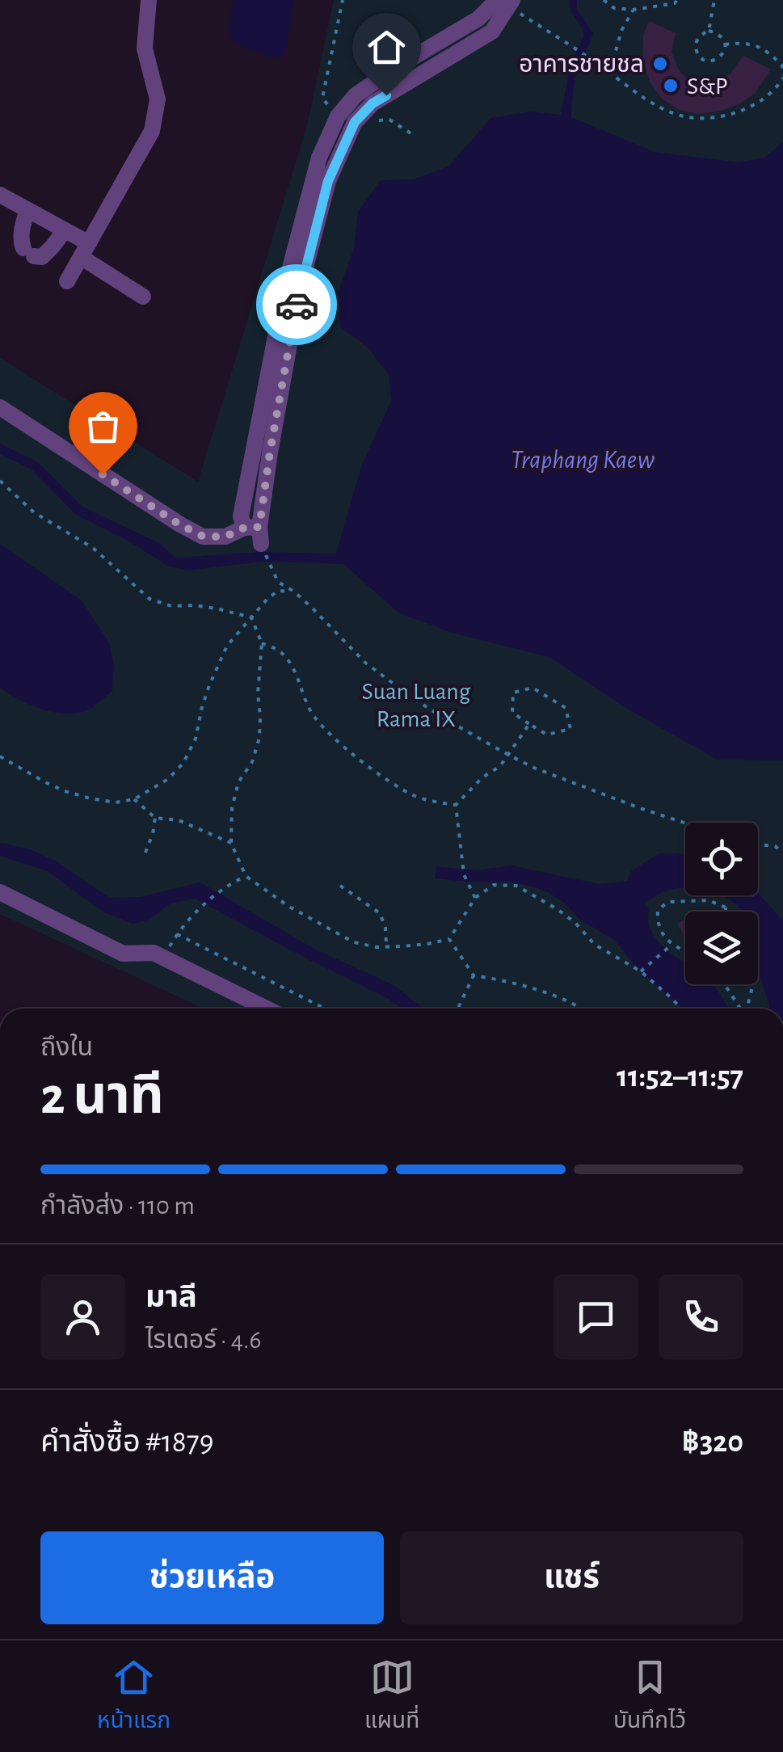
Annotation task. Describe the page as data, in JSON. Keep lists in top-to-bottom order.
{
  "water": ["Traphang Kaew"],
  "parks": ["Suan Luang Rama IX"],
  "places": ["อาคารชายชล", "S&P"],
  "page": {
    "heading": ["2 นาที", "ถึงใน", "11:52–11:57"],
    "panel": [
      "มาลี",
      "ไรเดอร์ · 4.6",
      "คำสั่งซื้อ #1879",
      "฿320"
    ],
    "bar": "กำลังส่ง · 110 m",
    "buttons": ["ช่วยเหลือ", "แชร์"],
    "tabs": ["หน้าแรก", "แผนที่", "บันทึกไว้"]
  }
}
